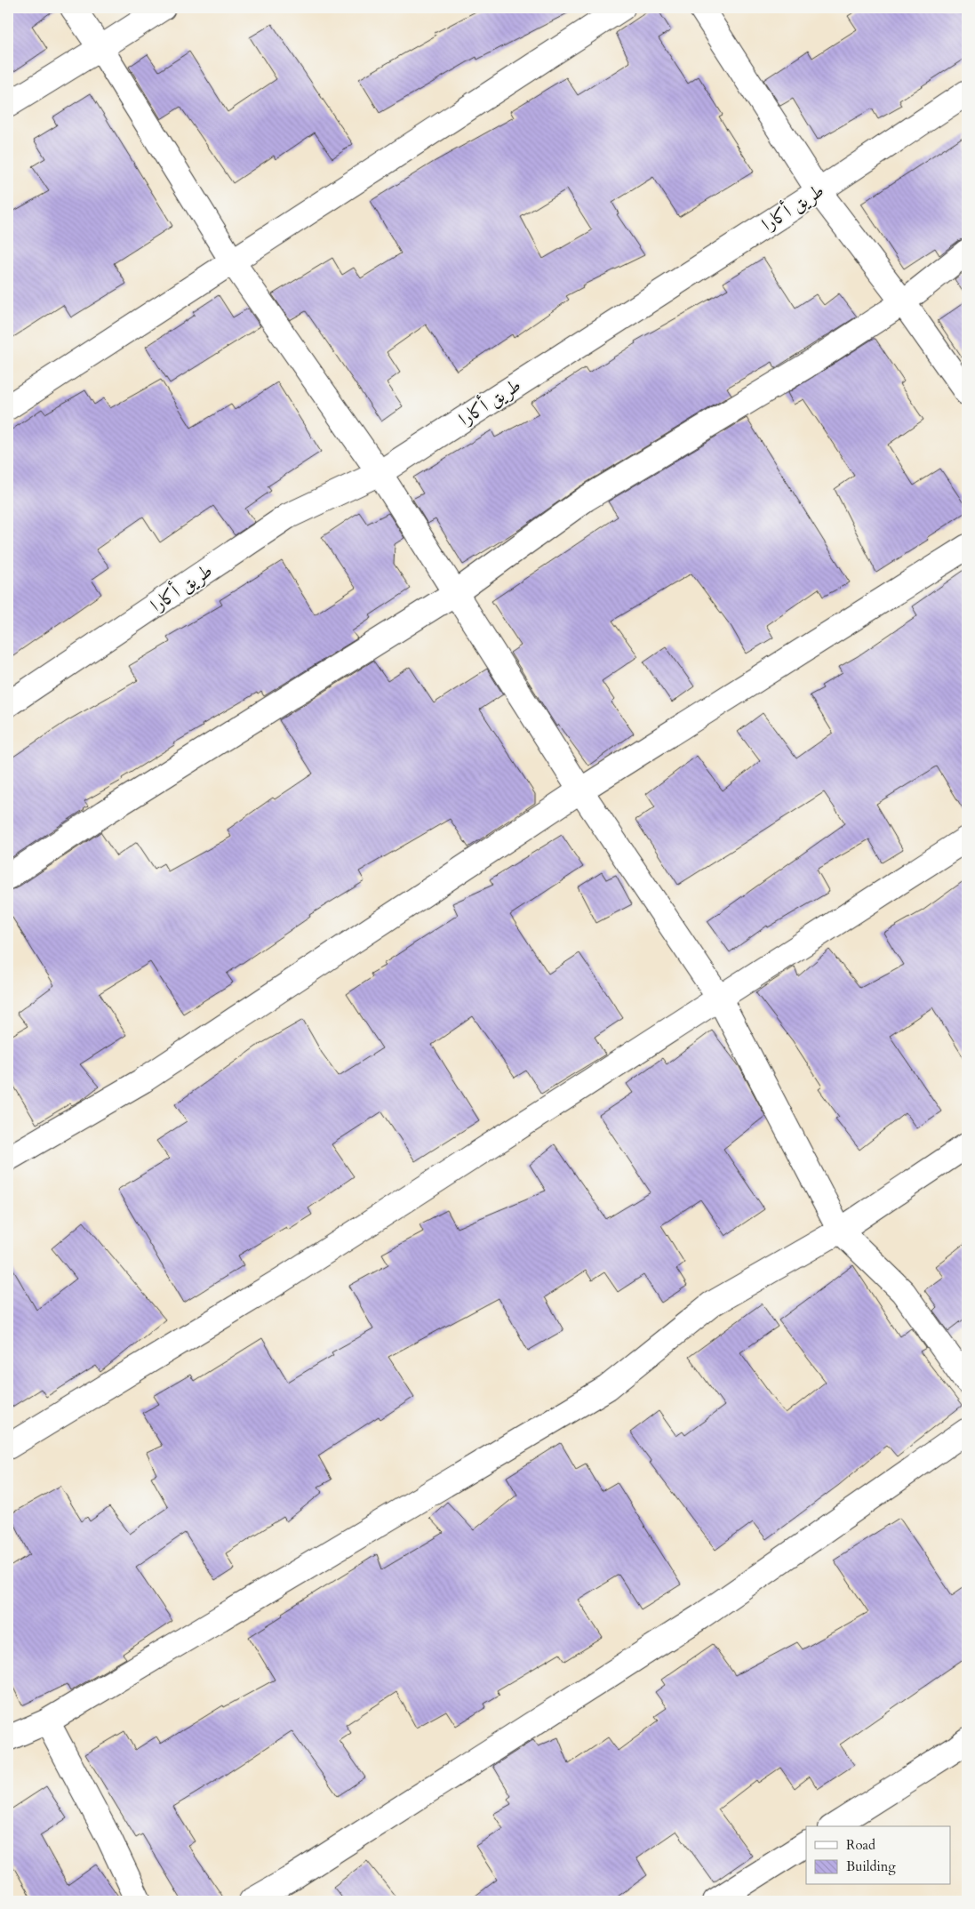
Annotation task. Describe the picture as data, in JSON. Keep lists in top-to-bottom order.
{
  "streets": {
    "street": ["طريق أكارا"]
  },
  "legend": ["Road", "Building"]
}
